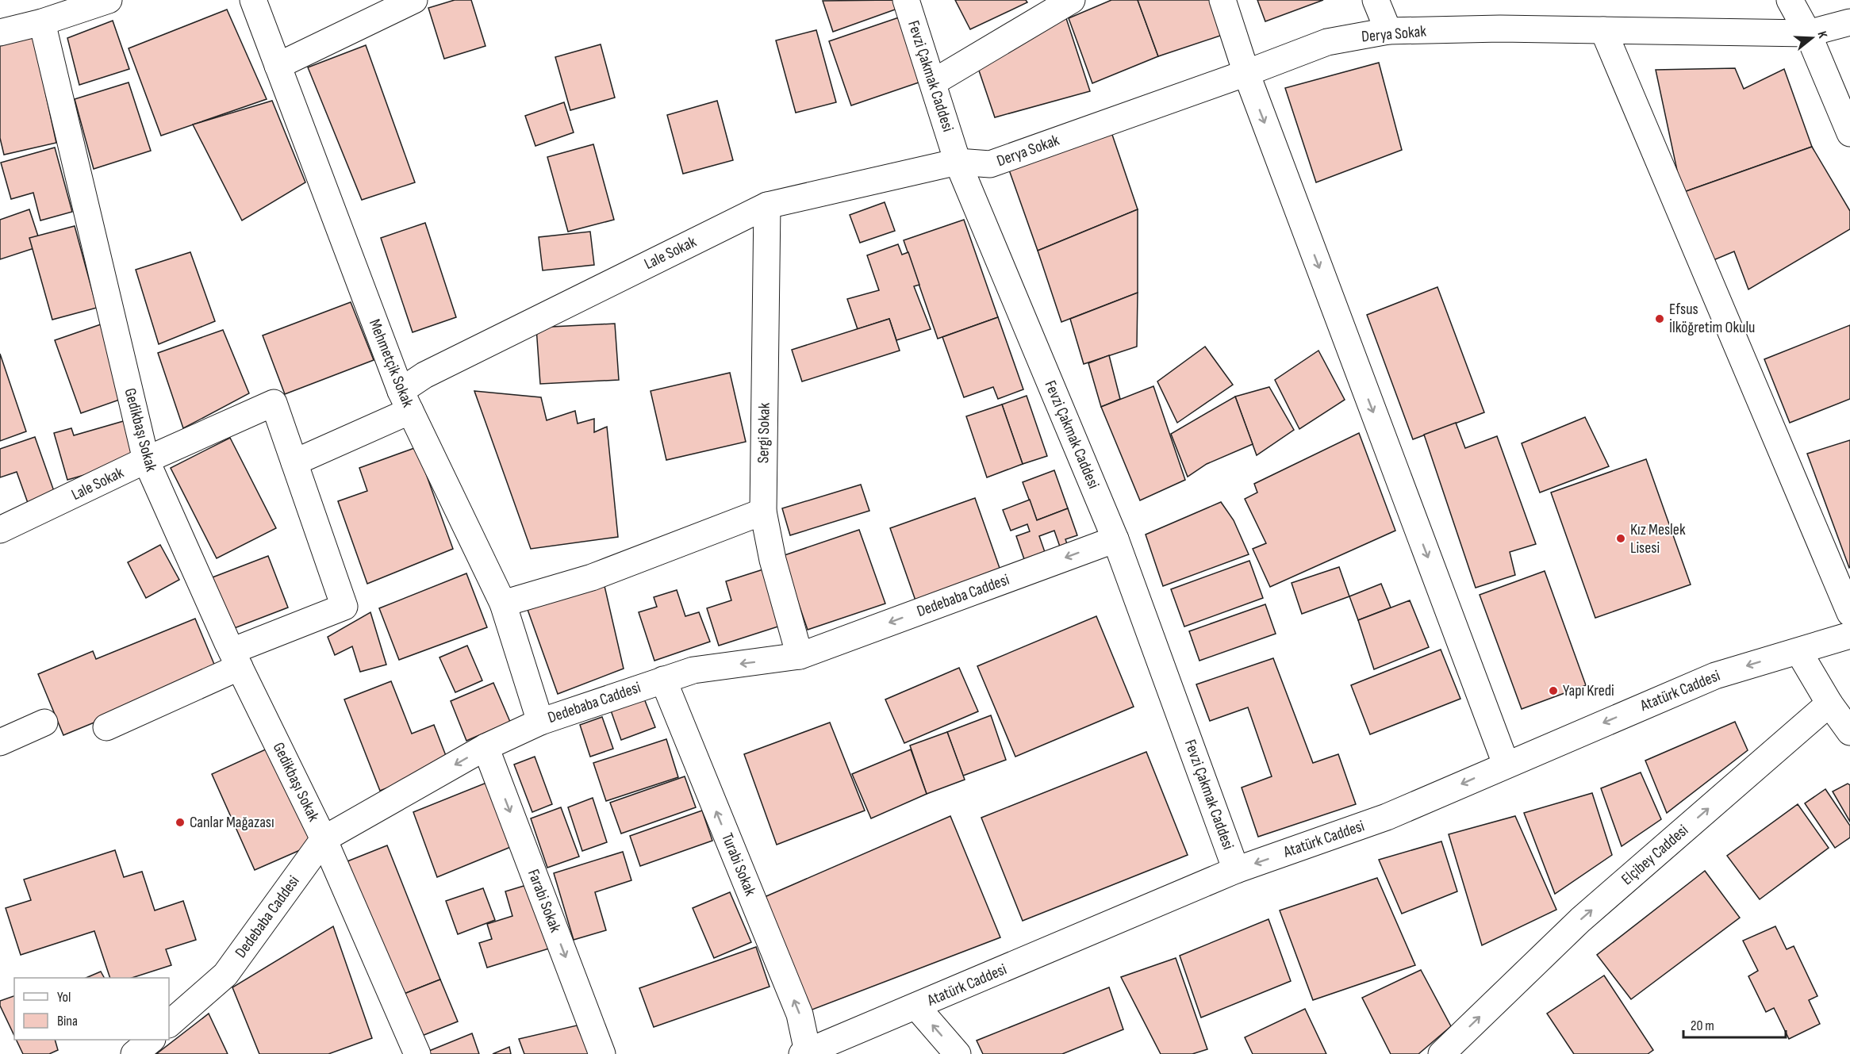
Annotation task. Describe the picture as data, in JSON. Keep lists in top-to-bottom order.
{
  "streets": {
    "street": [
      "Derya Sokak",
      "Fevzi Çakmak Caddesi",
      "Lale Sokak",
      "Mehmetçik Sokak",
      "Gedikbaşı Sokak",
      "Sergi Sokak",
      "Dedebaba Caddesi",
      "Atatürk Caddesi",
      "Elçibey Caddesi",
      "Turabi Sokak",
      "Farabi Sokak"
    ]
  },
  "crossings": [
    ["Derya Sokak", "Fevzi Çakmak Caddesi"],
    ["Derya Sokak", "Lale Sokak"],
    ["Fevzi Çakmak Caddesi", "Lale Sokak"],
    ["Fevzi Çakmak Caddesi", "Dedebaba Caddesi"],
    ["Fevzi Çakmak Caddesi", "Atatürk Caddesi"],
    ["Lale Sokak", "Mehmetçik Sokak"],
    ["Lale Sokak", "Gedikbaşı Sokak"],
    ["Lale Sokak", "Sergi Sokak"],
    ["Mehmetçik Sokak", "Dedebaba Caddesi"],
    ["Gedikbaşı Sokak", "Dedebaba Caddesi"],
    ["Sergi Sokak", "Dedebaba Caddesi"],
    ["Dedebaba Caddesi", "Turabi Sokak"],
    ["Dedebaba Caddesi", "Farabi Sokak"],
    ["Atatürk Caddesi", "Turabi Sokak"]
  ],
  "one_way": [
    "Dedebaba Caddesi",
    "Atatürk Caddesi",
    "Elçibey Caddesi",
    "Turabi Sokak",
    "Farabi Sokak"
  ],
  "places": [
    "Efsus İlköğretim Okulu",
    "Kız Meslek Lisesi",
    "Yapı Kredi",
    "Canlar Mağazası"
  ],
  "legend": ["Yol", "Bina"],
  "scale_bar": "20 m",
  "north": "right"
}
